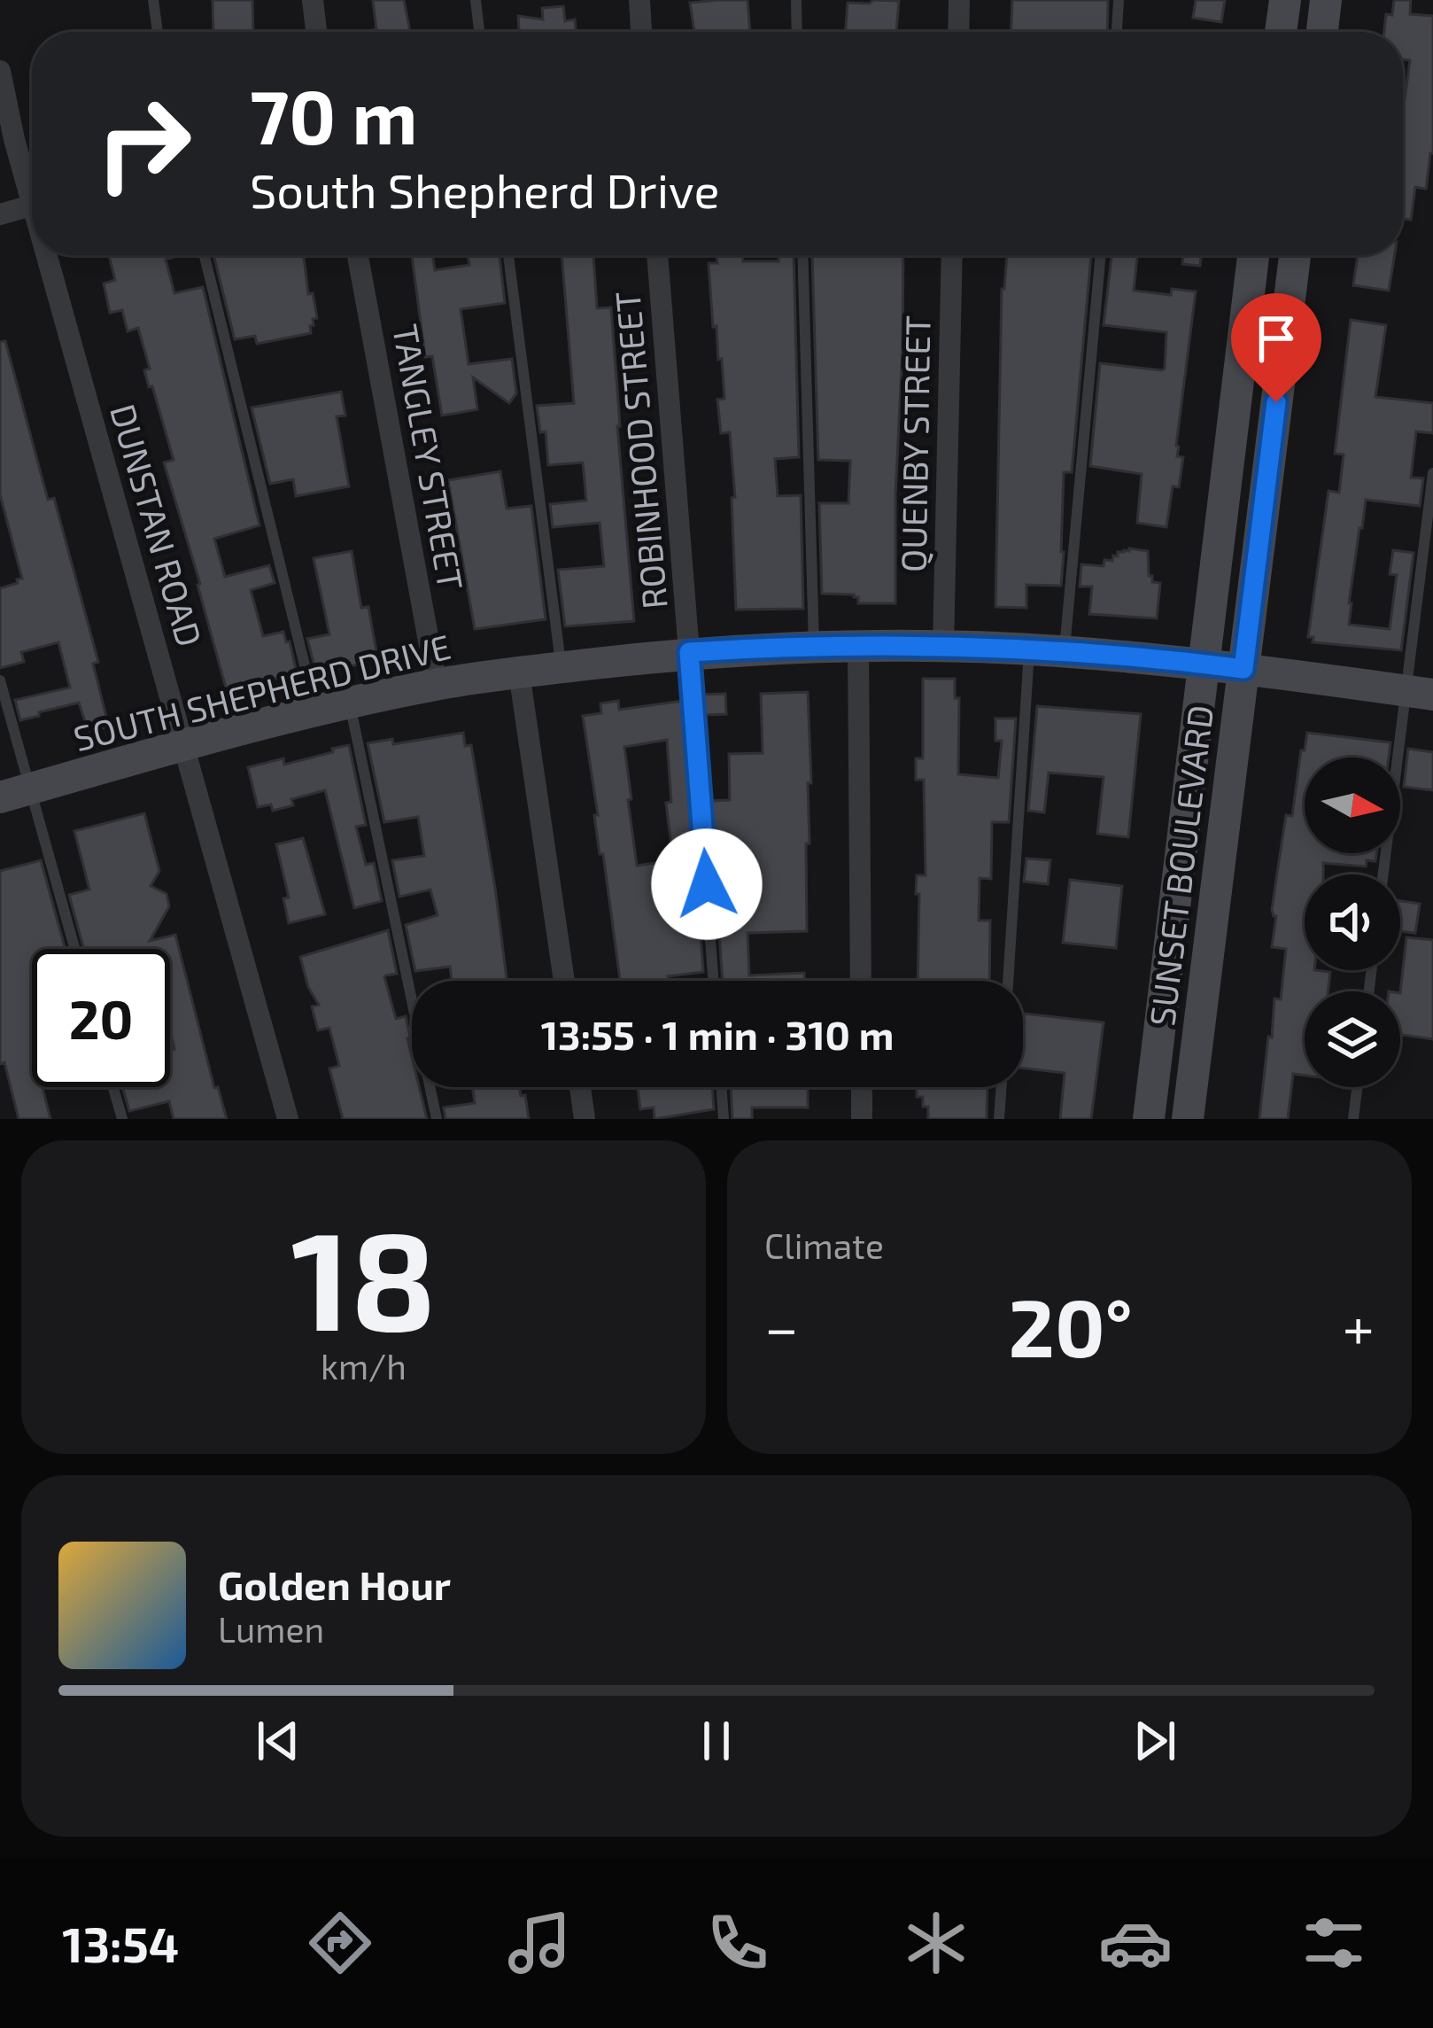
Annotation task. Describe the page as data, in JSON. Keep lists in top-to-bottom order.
{
  "streets": {
    "street": [
      "QUENBY STREET",
      "ROBINHOOD STREET",
      "TANGLEY STREET",
      "DUNSTAN ROAD",
      "SOUTH SHEPHERD DRIVE",
      "SUNSET BOULEVARD"
    ]
  },
  "crossings": [
    ["QUENBY STREET", "SOUTH SHEPHERD DRIVE"],
    ["ROBINHOOD STREET", "SOUTH SHEPHERD DRIVE"],
    ["TANGLEY STREET", "SOUTH SHEPHERD DRIVE"],
    ["DUNSTAN ROAD", "SOUTH SHEPHERD DRIVE"],
    ["SOUTH SHEPHERD DRIVE", "SUNSET BOULEVARD"]
  ],
  "north": "right",
  "page": {
    "turn": ["70 m", "South Shepherd Drive"],
    "limit": "20",
    "trip": "13:55 · 1 min · 310 m",
    "tile": [
      ["18", "km/h"],
      "Climate"
    ],
    "heat": ["−", "20°", "+"],
    "song": ["Golden Hour", "Lumen"],
    "tabs": "13:54"
  }
}
